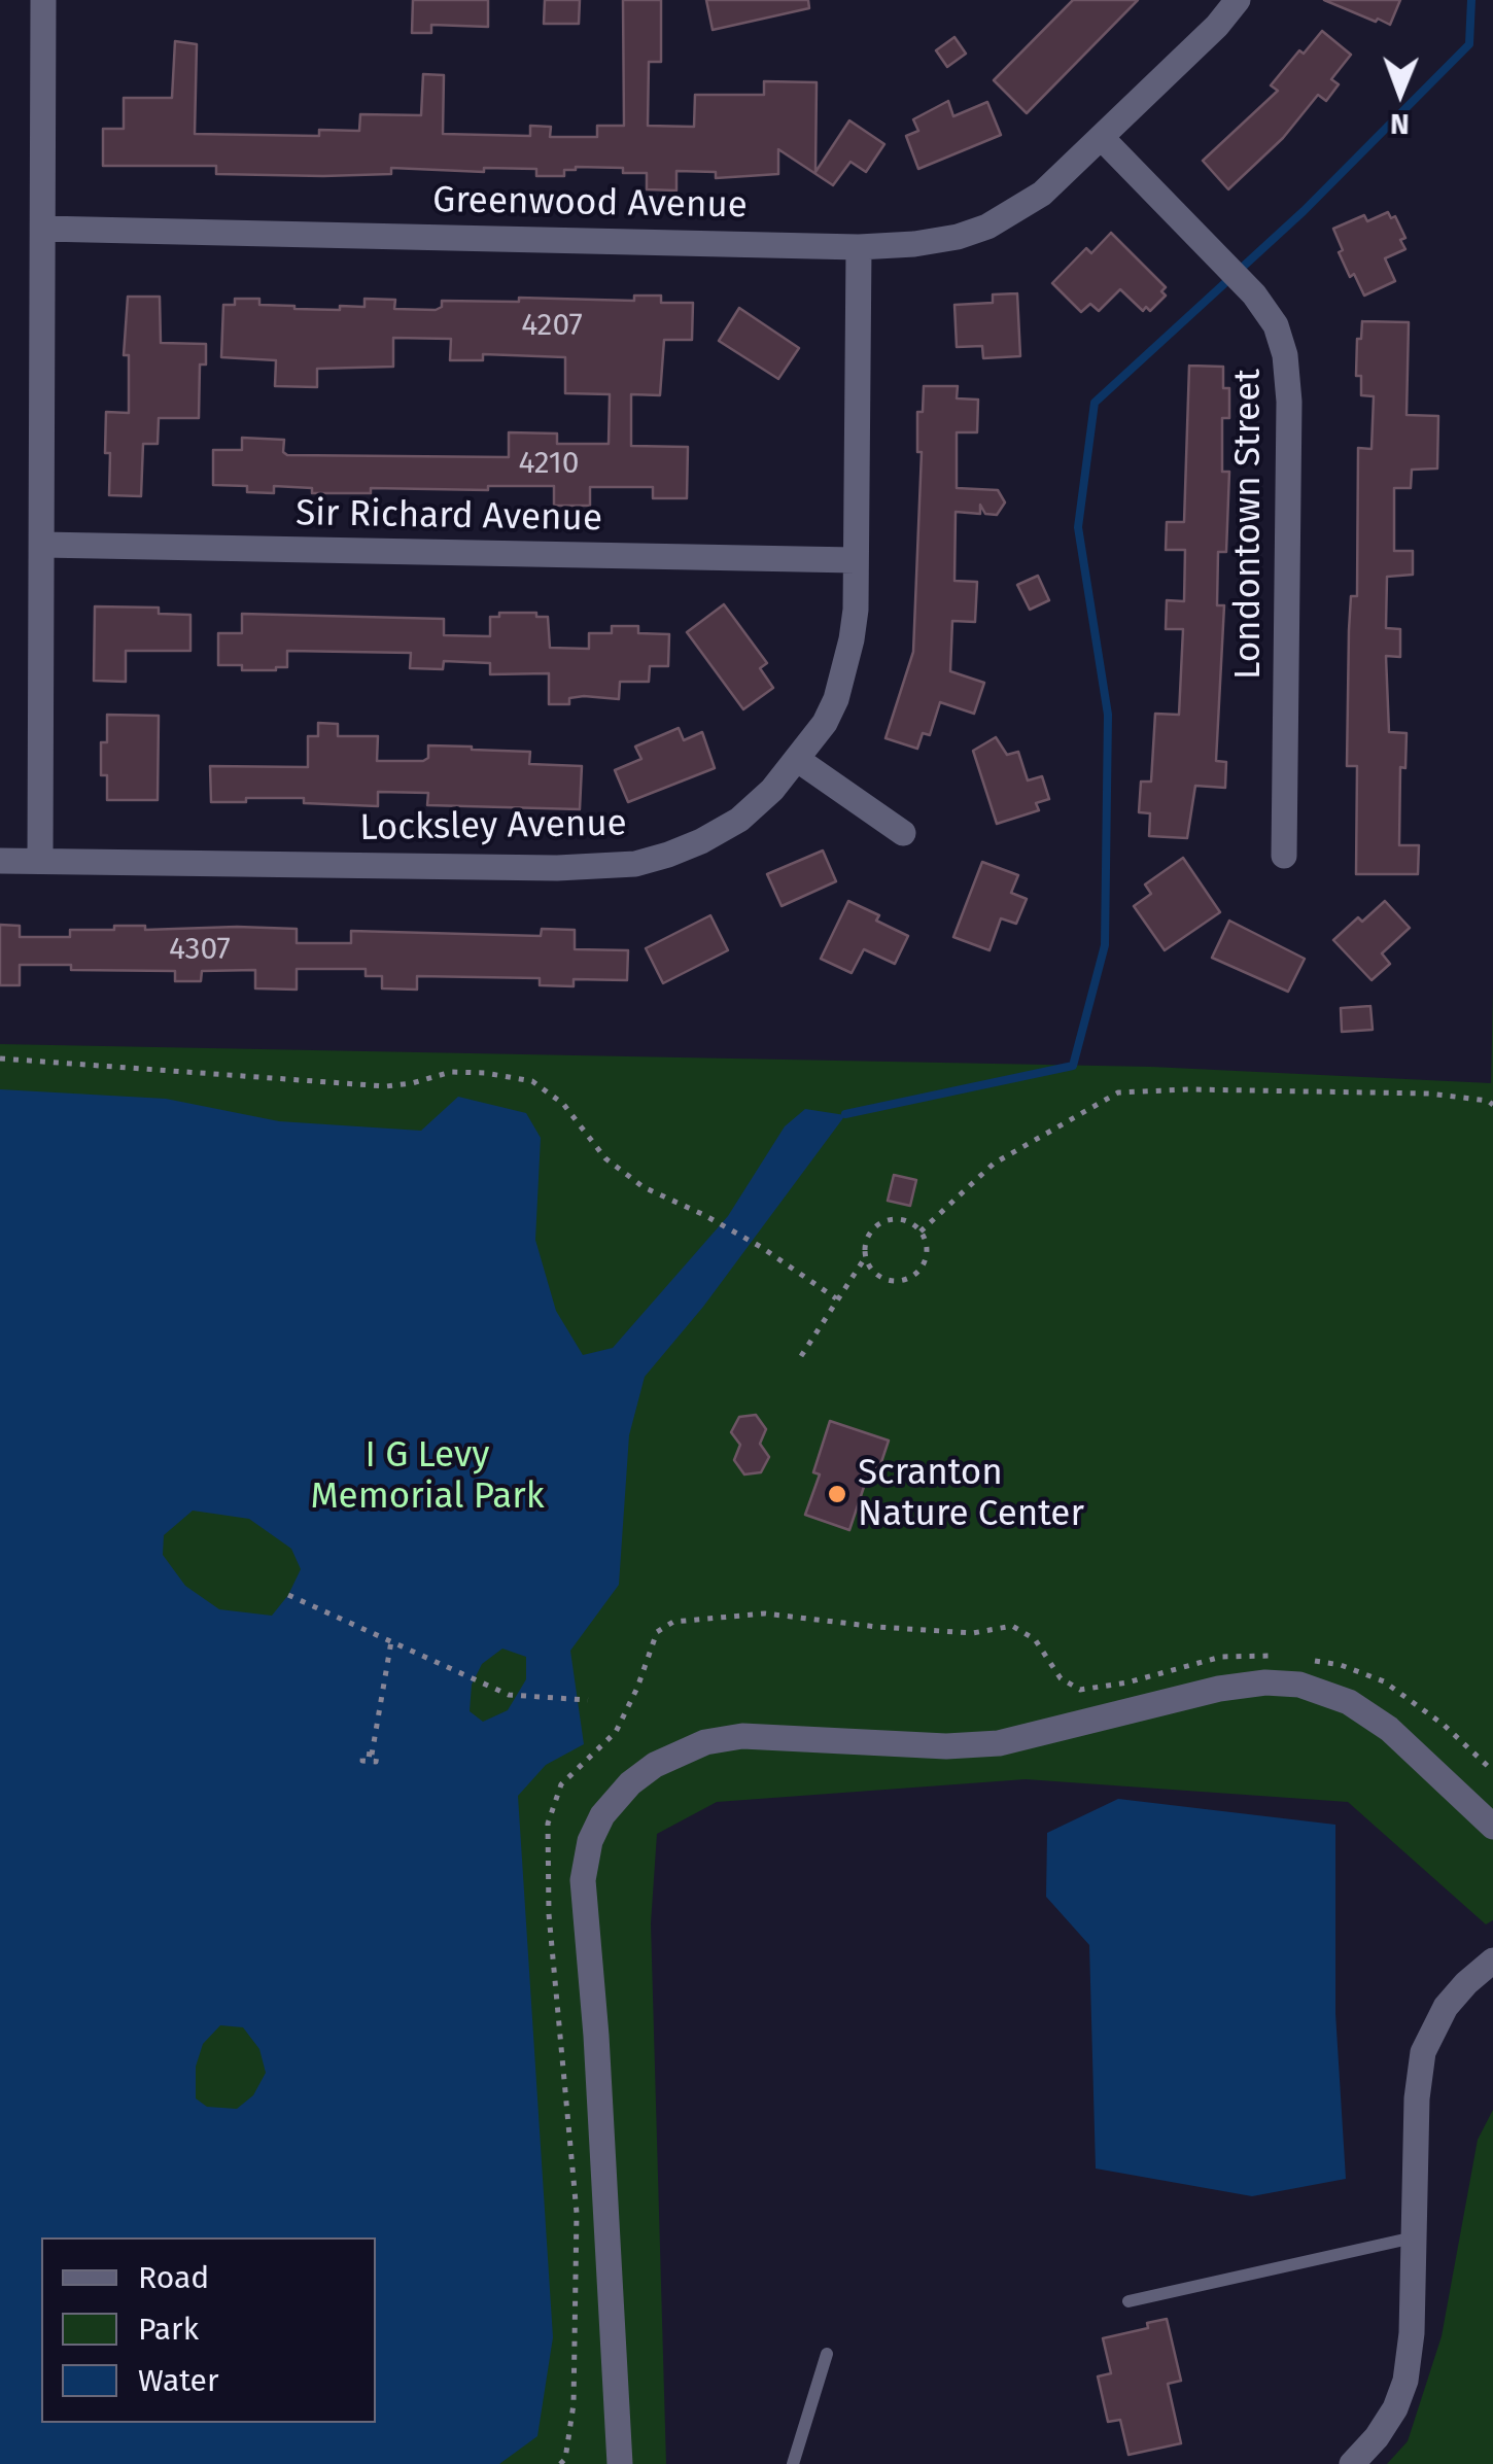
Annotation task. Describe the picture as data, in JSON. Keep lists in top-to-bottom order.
{
  "streets": {
    "street": [
      "Greenwood Avenue",
      "Sir Richard Avenue",
      "Londontown Street",
      "Locksley Avenue"
    ]
  },
  "crossings": [
    ["Greenwood Avenue", "Londontown Street"],
    ["Greenwood Avenue", "Locksley Avenue"],
    ["Sir Richard Avenue", "Locksley Avenue"]
  ],
  "parks": ["I G Levy Memorial Park"],
  "places": ["Scranton Nature Center"],
  "house_numbers": ["4207", "4210", "4307"],
  "legend": ["Road", "Park", "Water"],
  "north": "bottom"
}
